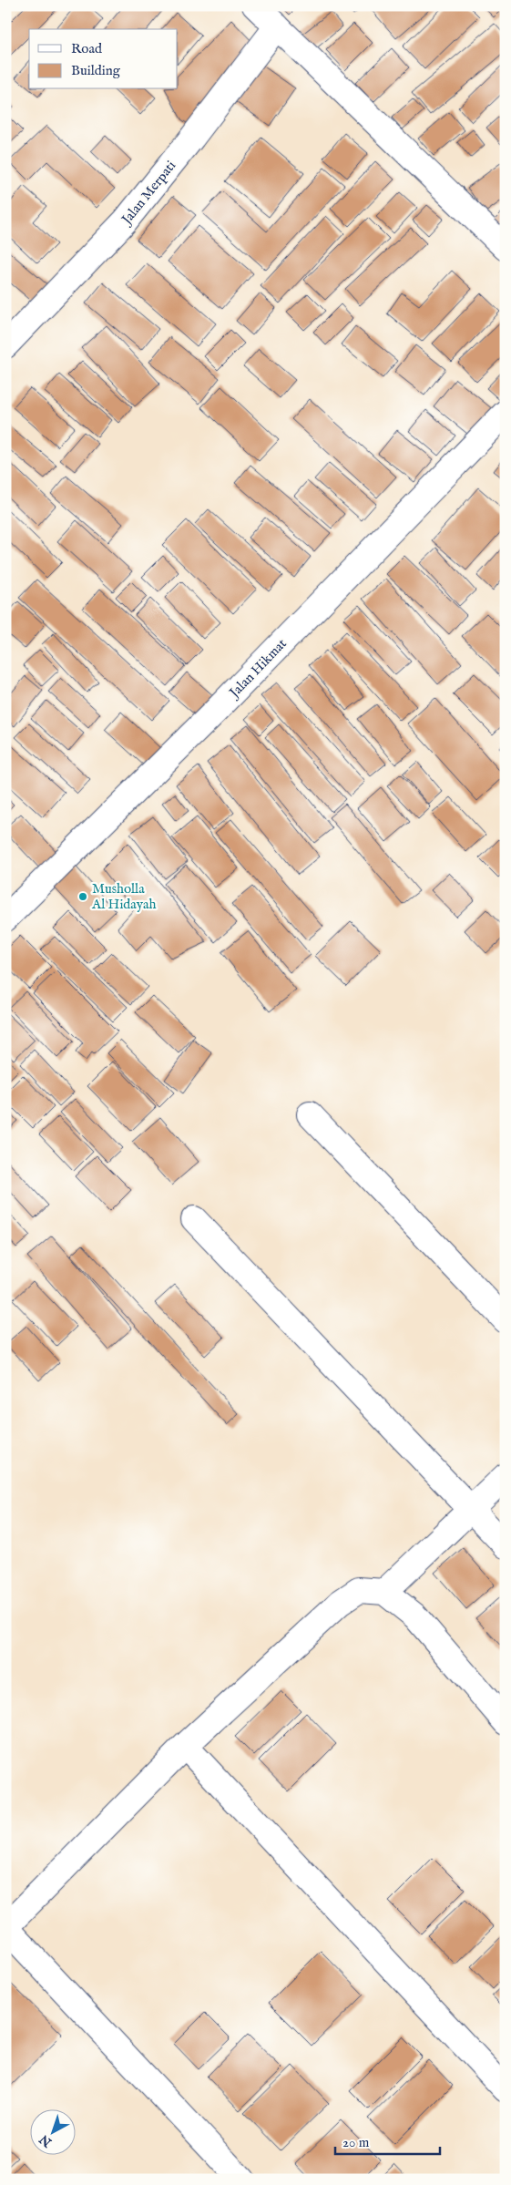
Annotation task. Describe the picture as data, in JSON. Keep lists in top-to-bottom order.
{
  "streets": {
    "street": ["Jalan Merpati", "Jalan Hikmat"]
  },
  "places": ["Musholla Al Hidayah"],
  "legend": ["Road", "Building"],
  "scale_bar": "20 m",
  "north": "bottom left"
}
